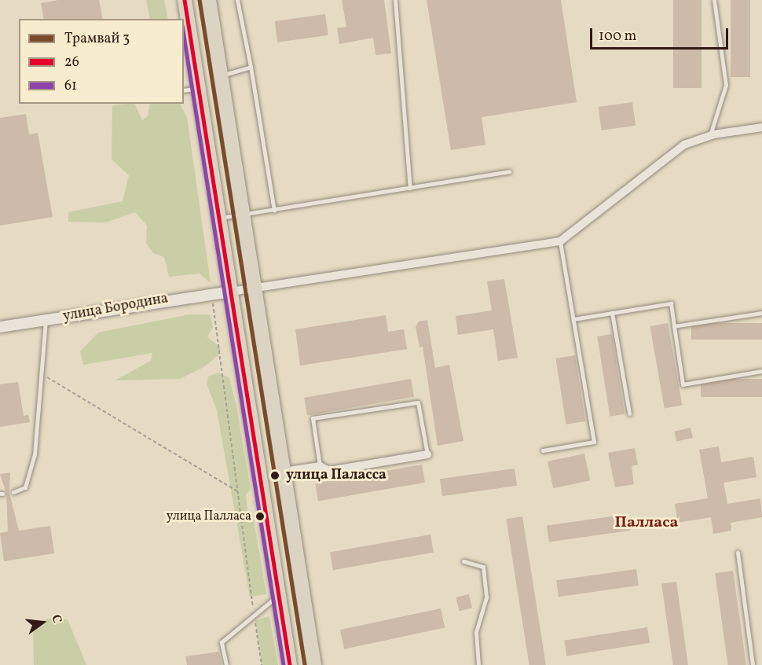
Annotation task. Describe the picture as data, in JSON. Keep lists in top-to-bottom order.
{
  "streets": {
    "main road": ["улица Бородина"]
  },
  "districts": ["Палласа"],
  "places": ["улица Паласса", "улица Палласа"],
  "lines": ["tram line 3", "transit line 26", "transit line 61"],
  "legend": ["Трамвай 3", "26", "61"],
  "scale_bar": "100 m",
  "north": "right"
}
